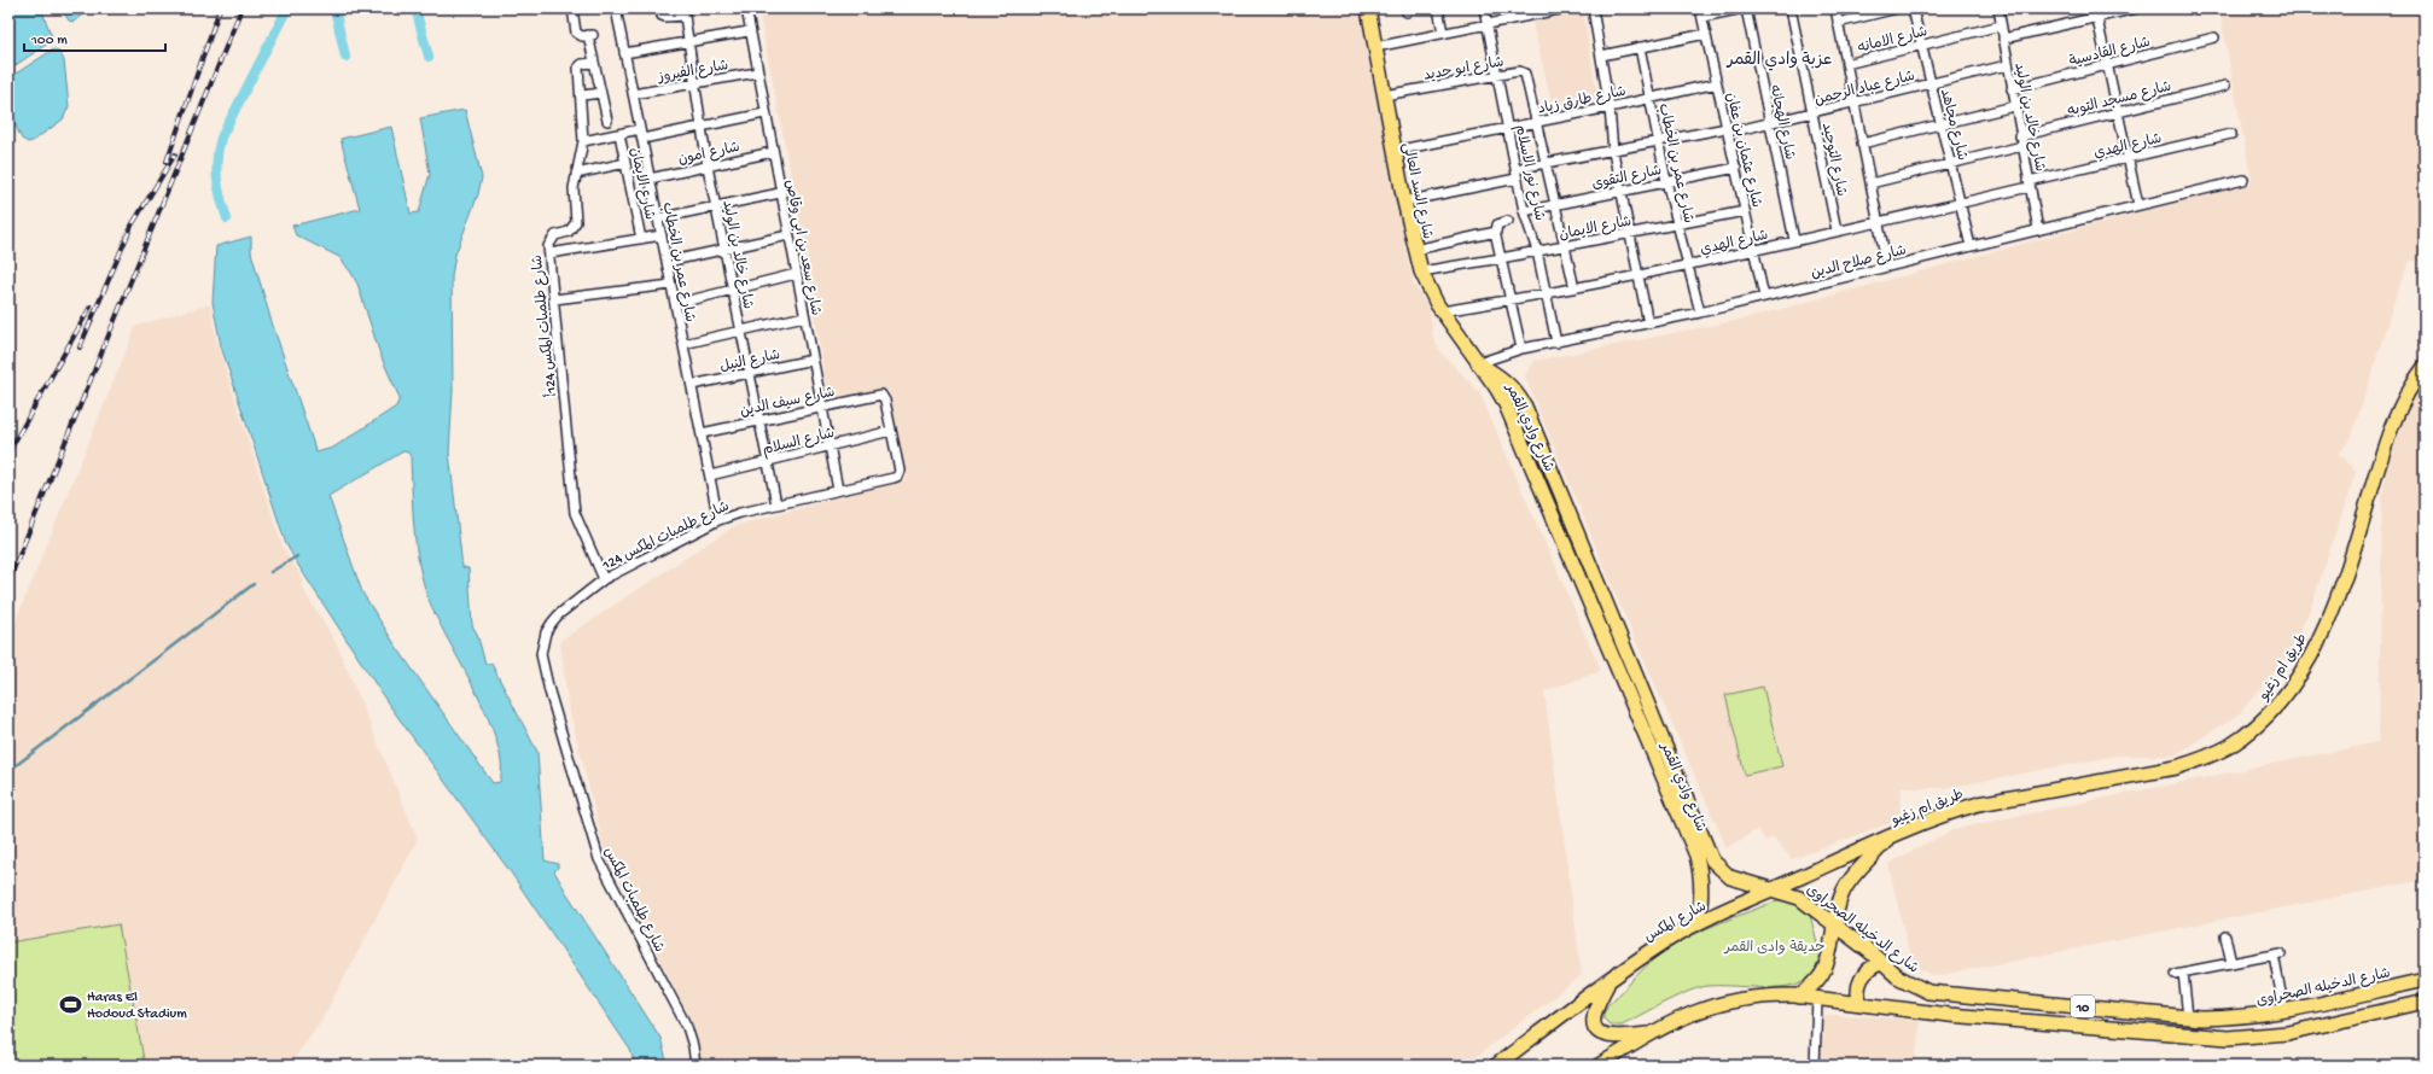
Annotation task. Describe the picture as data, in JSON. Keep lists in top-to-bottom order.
{
  "streets": {
    "main road": [
      "شارع السد العالى",
      "شارع وادي القمر",
      "طريق ام زغيو",
      "شارع المكس",
      "شارع الدخيله الصحراوى",
      "10"
    ],
    "street": [
      "شارع الامانه",
      "شارع القادسية",
      "شارع ابو حديد",
      "شارع الفيروز",
      "شارع عباد الرحمن",
      "شارع مسجد التوبه",
      "شارع طارق زياد",
      "شارع خالد بن الوليد",
      "شارع الهجانه",
      "شارع مجاهد",
      "شارع الهدي",
      "شارع عثمان بن عفان",
      "شارع امون",
      "شارع التوحيد",
      "شارع عمر بن الخطاب",
      "شارع نور الاسلام",
      "شارع التقوى",
      "شارع الايمان",
      "شارع سعد بن ابى وقاص",
      "شارع صلاح الدين",
      "شارع طلمبات المكس 124أ",
      "شارع النيل",
      "شارع سيف الدين",
      "شارع السلام",
      "شارع طلمبات المكس 124",
      "شارع طلمبات المكس"
    ]
  },
  "crossings": [
    ["شارع الامانه", "شارع خالد بن الوليد"],
    ["شارع الامانه", "شارع مجاهد"],
    ["شارع القادسية", "شارع خالد بن الوليد"],
    ["شارع ابو حديد", "شارع طارق زياد"],
    ["شارع ابو حديد", "شارع نور الاسلام"],
    ["شارع ابو حديد", "شارع السد العالى"],
    ["شارع الفيروز", "شارع خالد بن الوليد"],
    ["شارع الفيروز", "شارع عمر بن الخطاب"],
    ["شارع الفيروز", "شارع سعد بن ابى وقاص"],
    ["شارع عباد الرحمن", "شارع خالد بن الوليد"],
    ["شارع عباد الرحمن", "شارع الهجانه"],
    ["شارع عباد الرحمن", "شارع مجاهد"],
    ["شارع عباد الرحمن", "شارع عثمان بن عفان"],
    ["شارع عباد الرحمن", "شارع التوحيد"],
    ["شارع عباد الرحمن", "شارع عمر بن الخطاب"],
    ["شارع عباد الرحمن", "شارع نور الاسلام"],
    ["شارع مسجد التوبه", "شارع خالد بن الوليد"],
    ["شارع طارق زياد", "شارع عثمان بن عفان"],
    ["شارع طارق زياد", "شارع عمر بن الخطاب"],
    ["شارع طارق زياد", "شارع نور الاسلام"],
    ["شارع طارق زياد", "شارع السد العالى"],
    ["شارع خالد بن الوليد", "شارع الهدي"],
    ["شارع خالد بن الوليد", "شارع امون"],
    ["شارع خالد بن الوليد", "شارع صلاح الدين"],
    ["شارع خالد بن الوليد", "شارع النيل"],
    ["شارع خالد بن الوليد", "شارع سيف الدين"],
    ["شارع خالد بن الوليد", "شارع السلام"],
    ["شارع خالد بن الوليد", "شارع طلمبات المكس 124"],
    ["شارع الهجانه", "شارع الهدي"],
    ["شارع مجاهد", "شارع الهدي"],
    ["شارع مجاهد", "شارع صلاح الدين"],
    ["شارع الهدي", "شارع عثمان بن عفان"],
    ["شارع الهدي", "شارع التوحيد"],
    ["شارع الهدي", "شارع عمر بن الخطاب"],
    ["شارع الهدي", "شارع نور الاسلام"],
    ["شارع الهدي", "شارع السد العالى"],
    ["شارع عثمان بن عفان", "شارع التقوى"],
    ["شارع عثمان بن عفان", "شارع الايمان"],
    ["شارع عثمان بن عفان", "شارع صلاح الدين"],
    ["شارع امون", "شارع عمر بن الخطاب"],
    ["شارع امون", "شارع سعد بن ابى وقاص"],
    ["شارع عمر بن الخطاب", "شارع التقوى"],
    ["شارع عمر بن الخطاب", "شارع الايمان"],
    ["شارع عمر بن الخطاب", "شارع صلاح الدين"],
    ["شارع عمر بن الخطاب", "شارع النيل"],
    ["شارع عمر بن الخطاب", "شارع سيف الدين"],
    ["شارع عمر بن الخطاب", "شارع السلام"],
    ["شارع عمر بن الخطاب", "شارع طلمبات المكس 124"],
    ["شارع نور الاسلام", "شارع التقوى"],
    ["شارع نور الاسلام", "شارع الايمان"],
    ["شارع نور الاسلام", "شارع صلاح الدين"],
    ["شارع الايمان", "شارع السد العالى"],
    ["شارع السد العالى", "شارع صلاح الدين"],
    ["شارع السد العالى", "شارع وادي القمر"],
    ["شارع سعد بن ابى وقاص", "شارع النيل"],
    ["شارع سعد بن ابى وقاص", "شارع سيف الدين"],
    ["شارع سعد بن ابى وقاص", "شارع السلام"],
    ["شارع سعد بن ابى وقاص", "شارع طلمبات المكس 124"],
    ["شارع صلاح الدين", "شارع وادي القمر"],
    ["شارع طلمبات المكس 124أ", "شارع طلمبات المكس 124"],
    ["شارع سيف الدين", "شارع السلام"],
    ["شارع سيف الدين", "شارع طلمبات المكس 124"],
    ["شارع وادي القمر", "شارع المكس"],
    ["شارع وادي القمر", "شارع الدخيله الصحراوى"],
    ["شارع السلام", "شارع طلمبات المكس 124"],
    ["شارع طلمبات المكس 124", "شارع طلمبات المكس"],
    ["طريق ام زغيو", "شارع المكس"],
    ["شارع المكس", "شارع الدخيله الصحراوى"]
  ],
  "districts": ["عزبة وادي القمر"],
  "parks": ["حديقة وادى القمر"],
  "places": {
    "sports": ["Haras El Hodoud Stadium"]
  },
  "scale_bar": "100 m"
}
